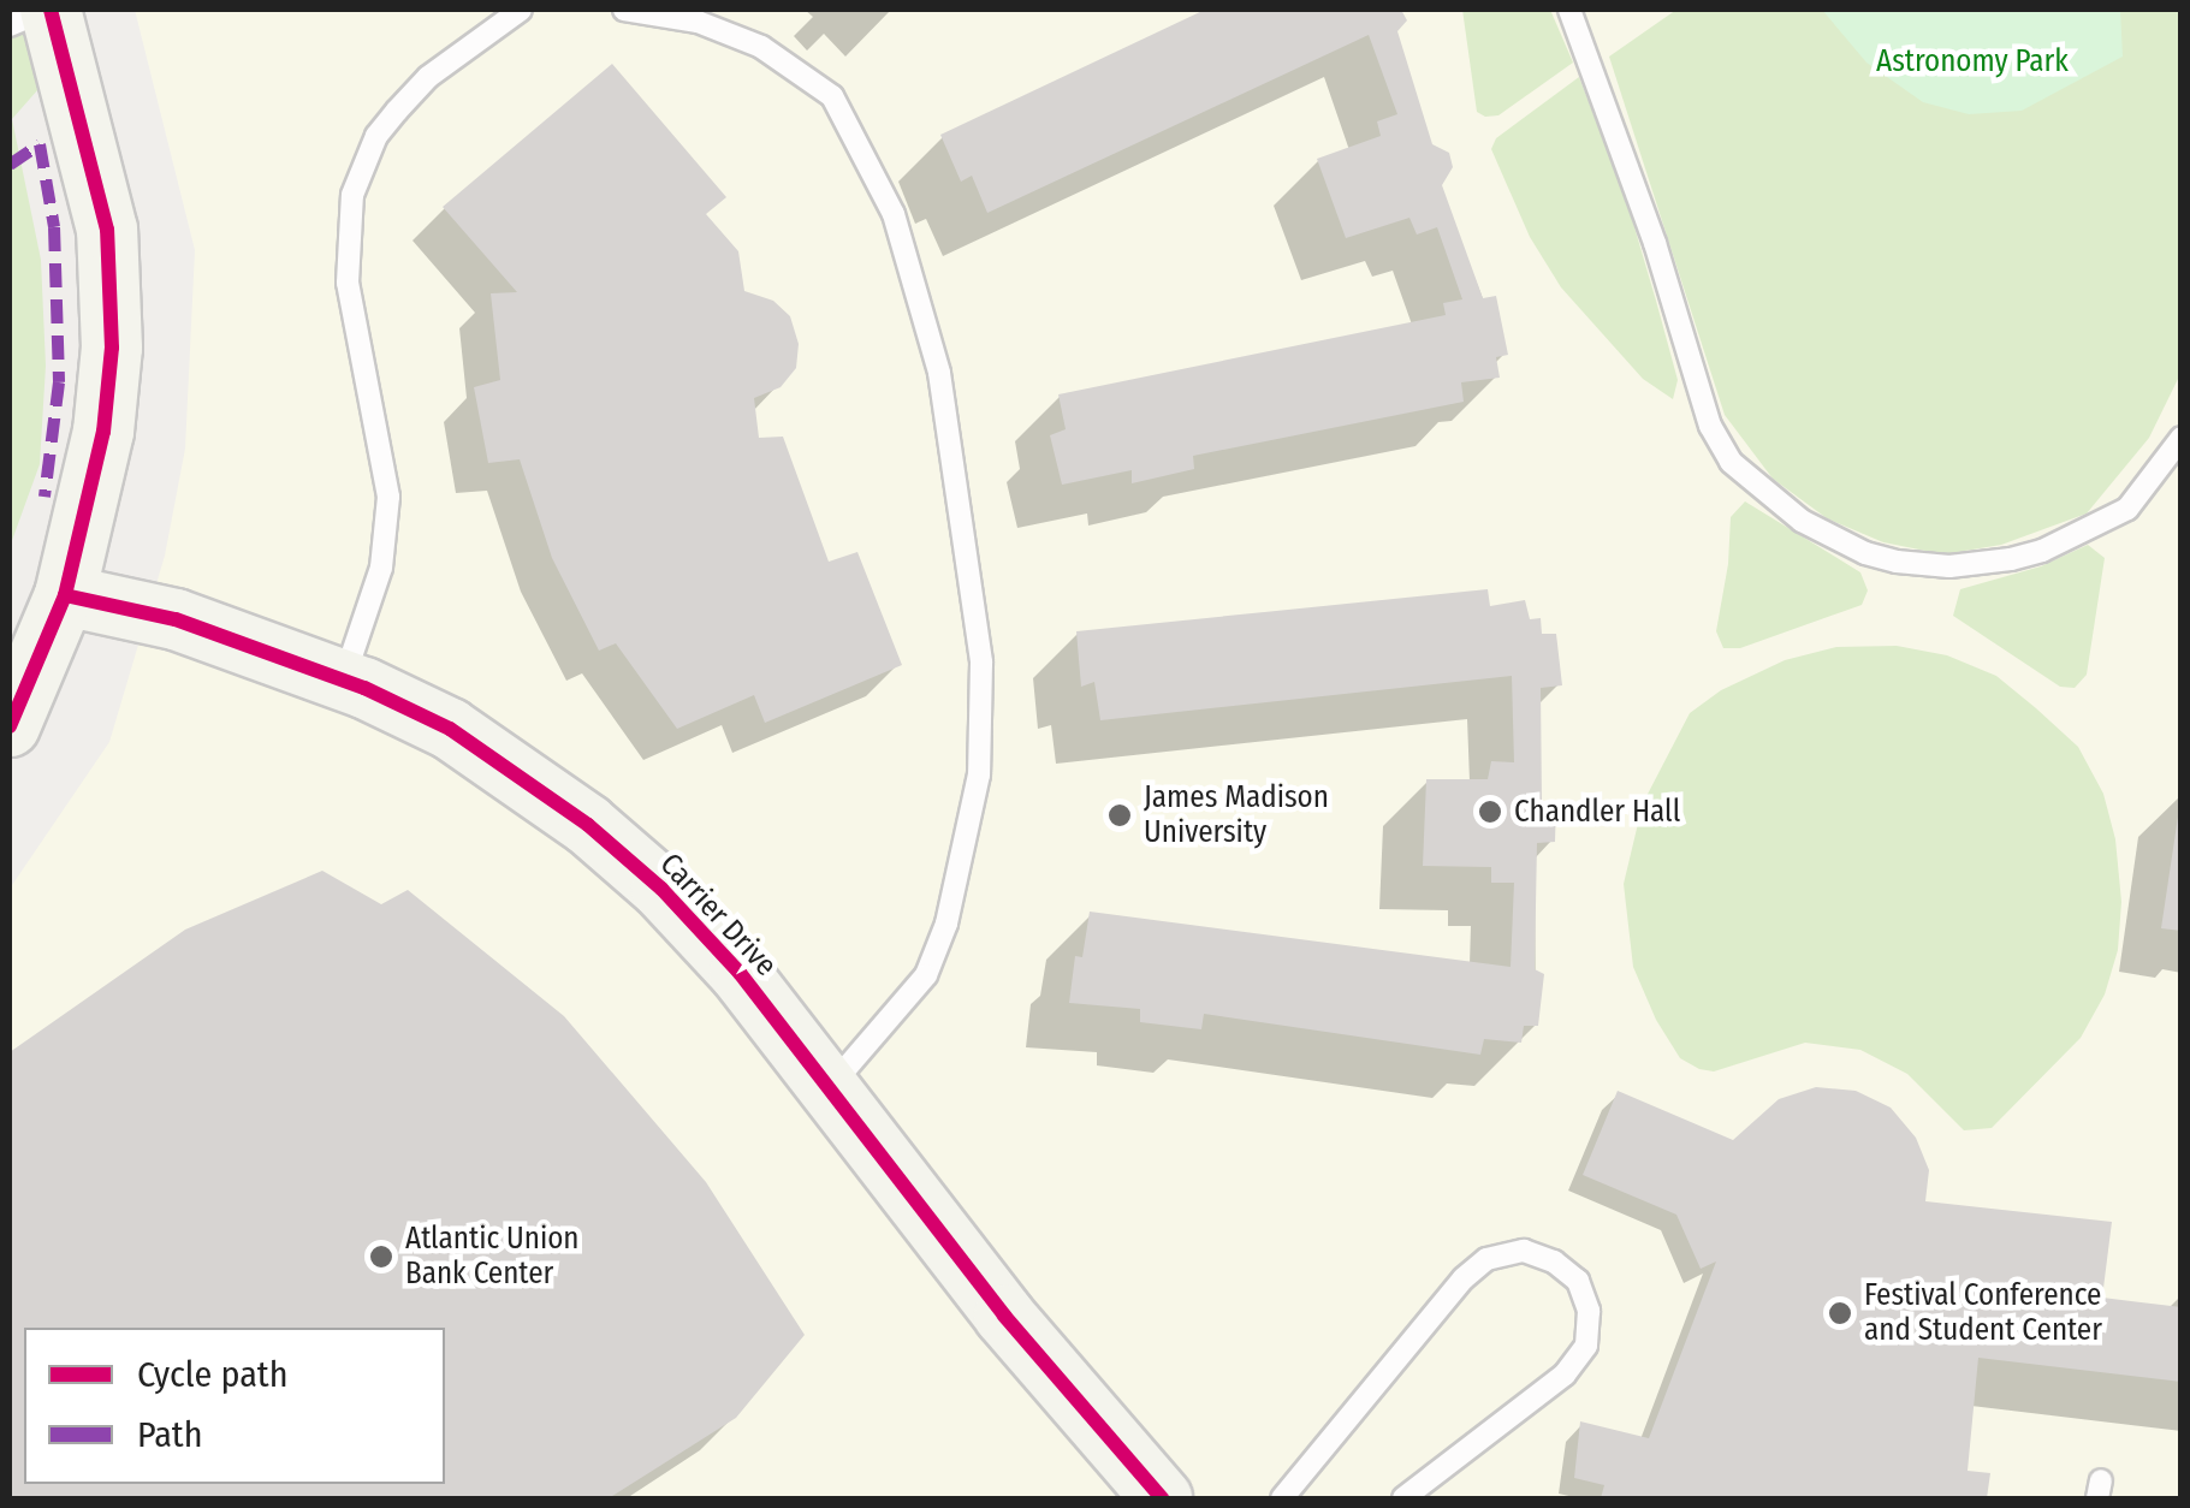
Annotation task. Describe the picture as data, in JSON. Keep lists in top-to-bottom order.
{
  "streets": {
    "street": ["Carrier Drive"]
  },
  "parks": ["Astronomy Park"],
  "places": [
    "Chandler Hall",
    "James Madison University",
    "Atlantic Union Bank Center",
    "Festival Conference and Student Center"
  ],
  "legend": ["Cycle path", "Path"]
}
